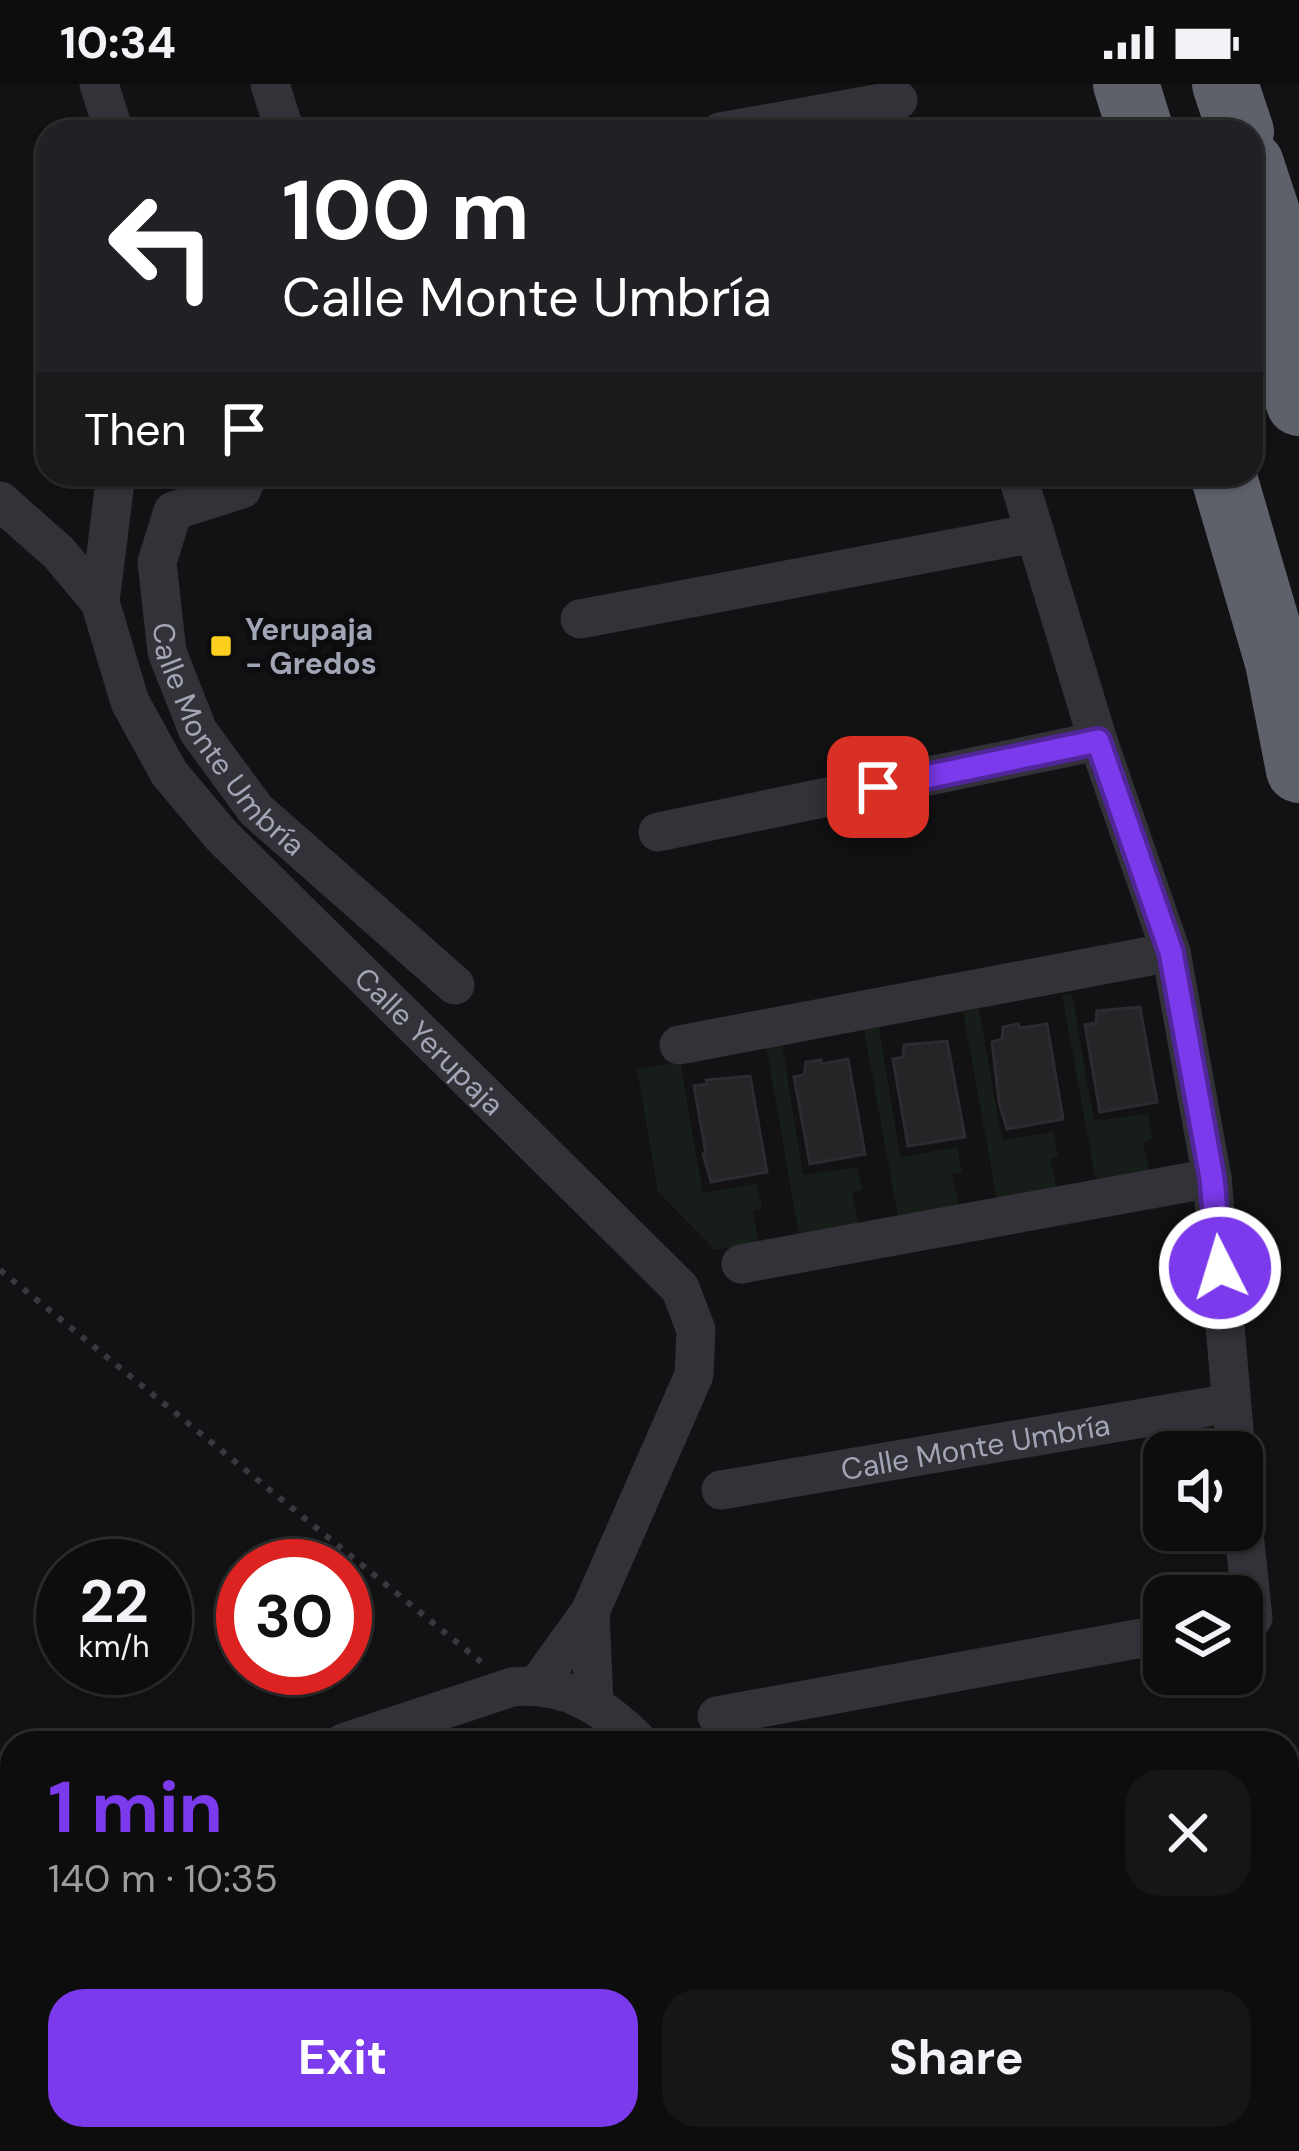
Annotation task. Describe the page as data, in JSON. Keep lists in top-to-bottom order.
{
  "streets": {
    "street": ["Calle Monte Umbría", "Calle Yerupaja"]
  },
  "places": {
    "transit": ["Yerupaja - Gredos"]
  },
  "page": {
    "status": "10:34",
    "turn": ["100 m", "Calle Monte Umbría"],
    "then": "Then",
    "speed": "22 km/h",
    "limit": "30",
    "heading": ["1 min", "140 m · 10:35"],
    "buttons": ["Exit", "Share"]
  }
}
